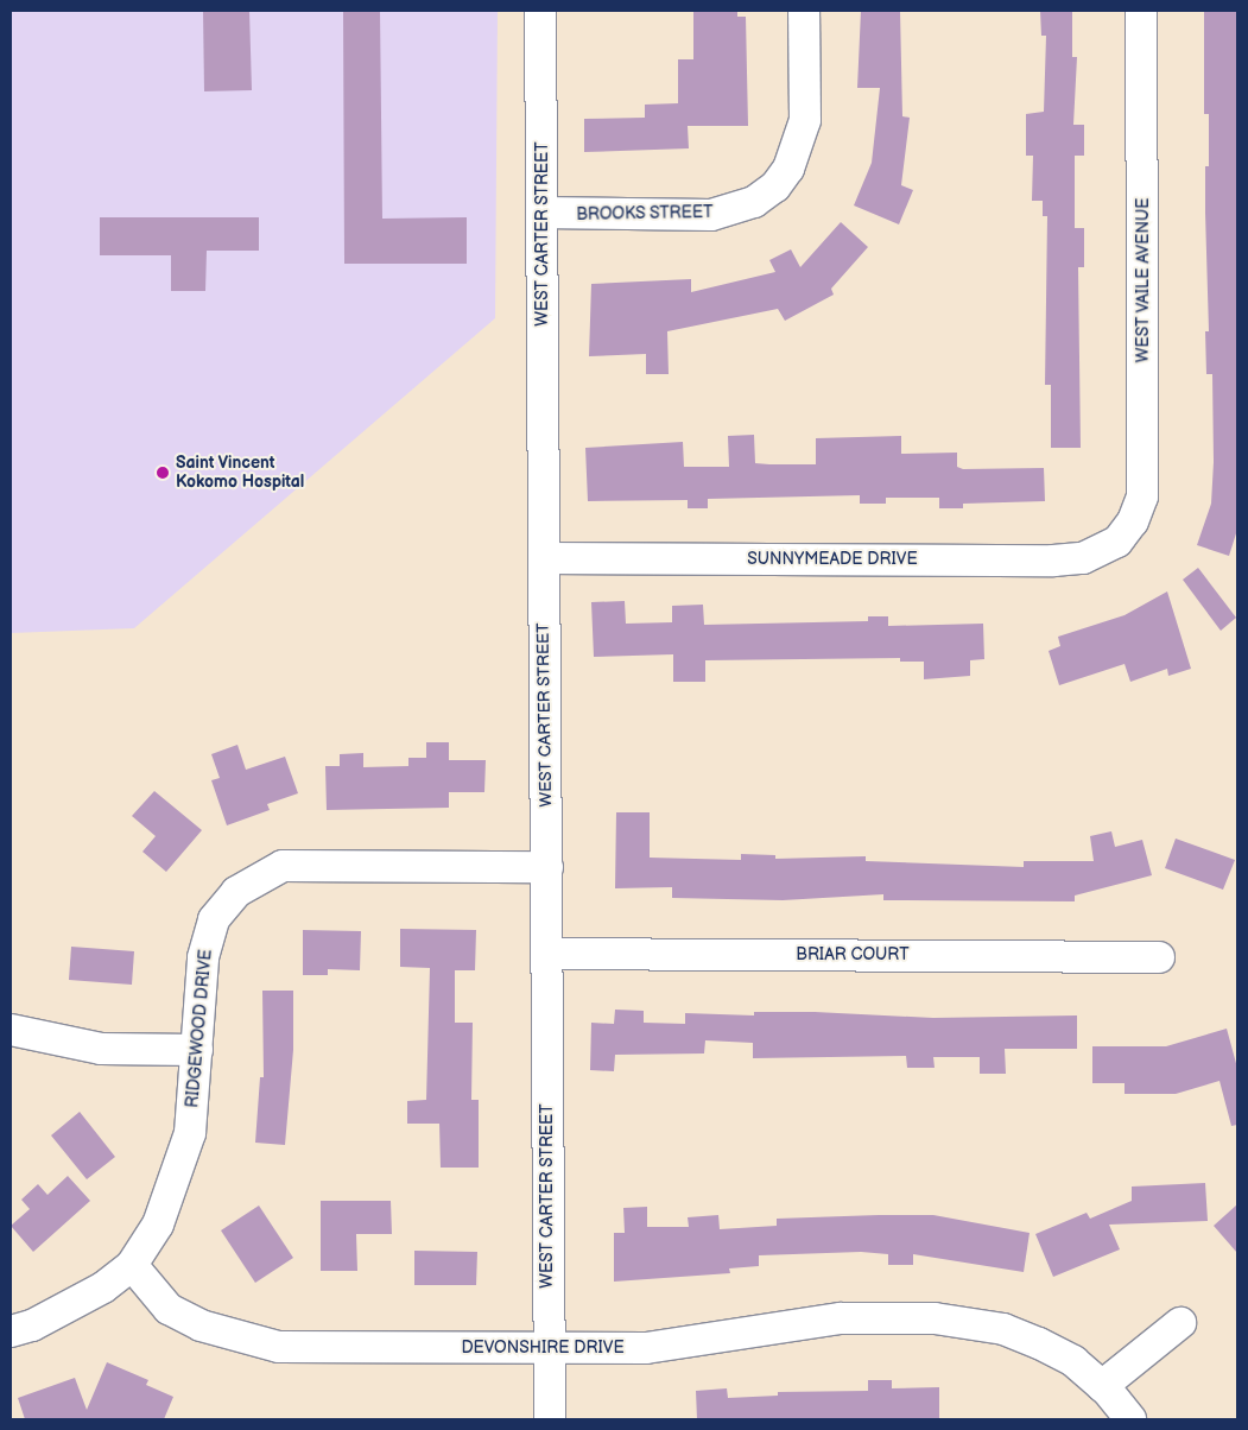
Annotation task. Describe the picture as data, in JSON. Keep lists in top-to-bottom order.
{
  "streets": {
    "street": [
      "BROOKS STREET",
      "WEST CARTER STREET",
      "WEST VAILE AVENUE",
      "SUNNYMEADE DRIVE",
      "BRIAR COURT",
      "RIDGEWOOD DRIVE",
      "DEVONSHIRE DRIVE"
    ]
  },
  "crossings": [
    ["BROOKS STREET", "WEST CARTER STREET"],
    ["WEST CARTER STREET", "SUNNYMEADE DRIVE"],
    ["WEST CARTER STREET", "BRIAR COURT"],
    ["WEST CARTER STREET", "RIDGEWOOD DRIVE"],
    ["WEST CARTER STREET", "DEVONSHIRE DRIVE"],
    ["WEST VAILE AVENUE", "SUNNYMEADE DRIVE"],
    ["RIDGEWOOD DRIVE", "DEVONSHIRE DRIVE"]
  ],
  "places": ["Saint Vincent Kokomo Hospital"]
}
